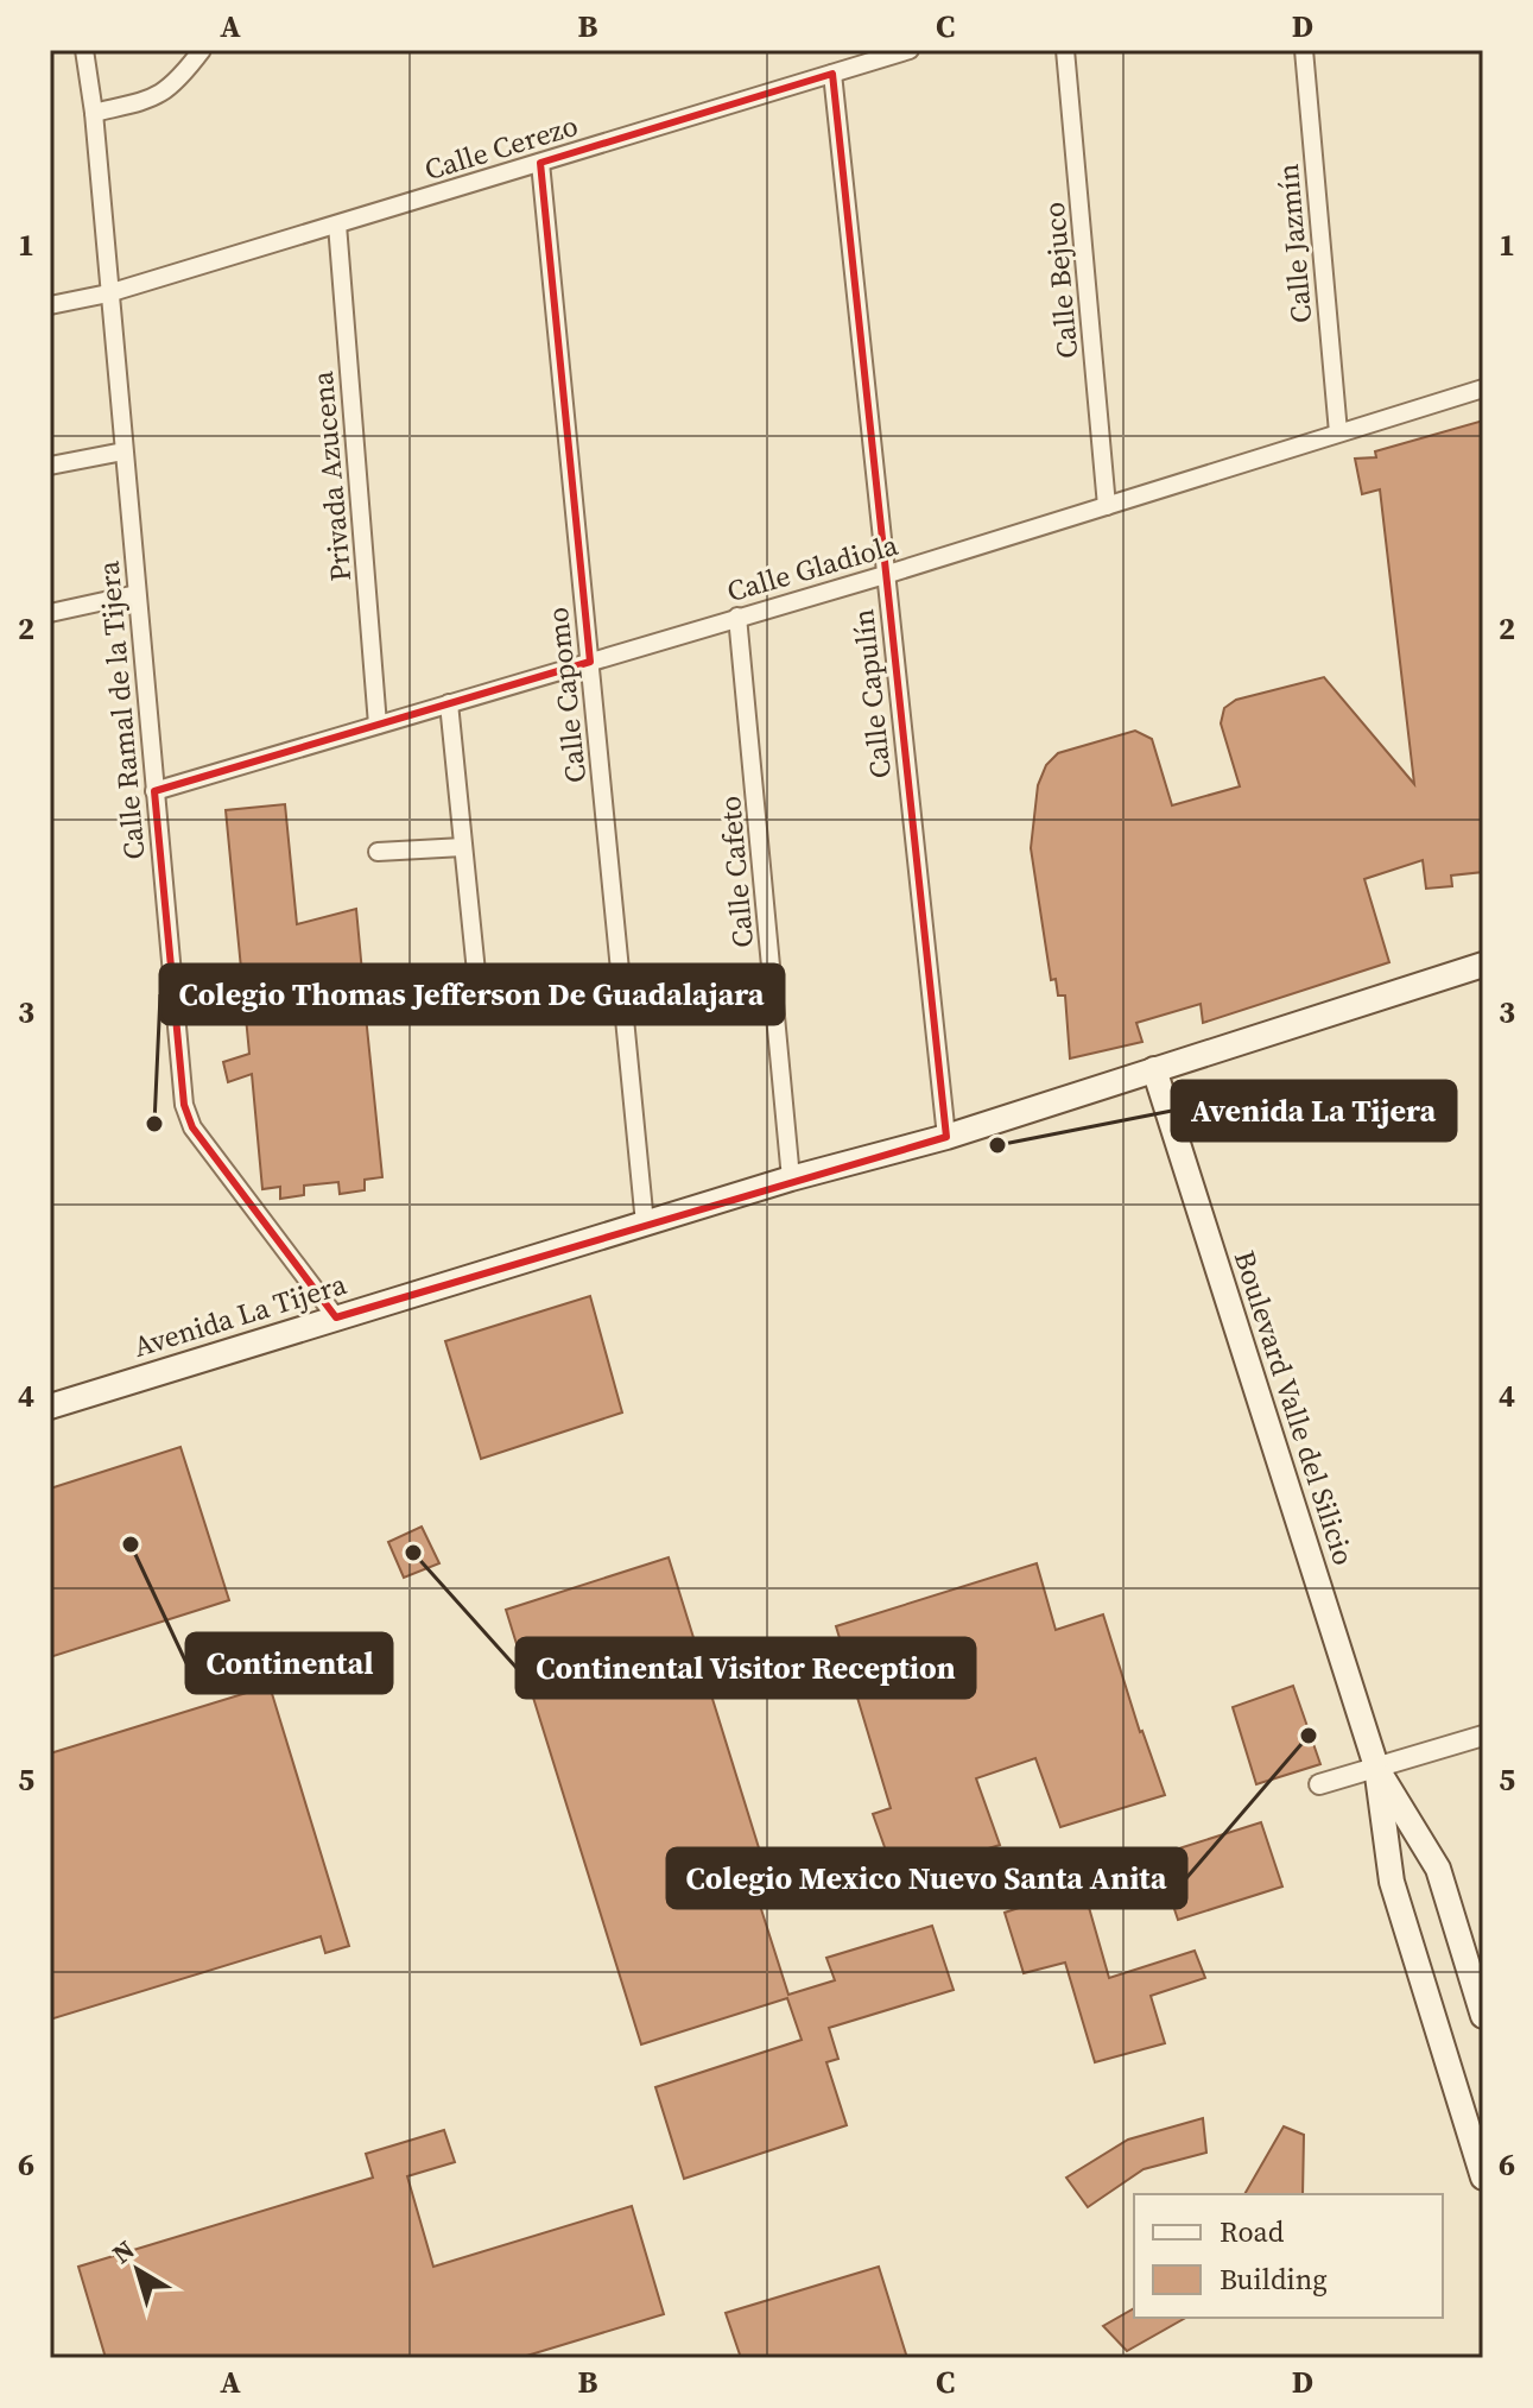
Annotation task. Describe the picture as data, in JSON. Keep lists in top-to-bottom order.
{
  "streets": {
    "main road": ["Avenida La Tijera", "Boulevard Valle del Silicio"],
    "street": [
      "Calle Cerezo",
      "Calle Jazmín",
      "Calle Bejuco",
      "Privada Azucena",
      "Calle Gladiola",
      "Calle Capulín",
      "Calle Capomo",
      "Calle Ramal de la Tijera",
      "Calle Cafeto"
    ]
  },
  "crossings": [
    ["Calle Cerezo", "Privada Azucena"],
    ["Calle Cerezo", "Calle Capulín"],
    ["Calle Cerezo", "Calle Capomo"],
    ["Calle Cerezo", "Calle Ramal de la Tijera"],
    ["Calle Jazmín", "Calle Gladiola"],
    ["Calle Bejuco", "Calle Gladiola"],
    ["Privada Azucena", "Calle Gladiola"],
    ["Calle Gladiola", "Calle Capulín"],
    ["Calle Gladiola", "Calle Capomo"],
    ["Calle Gladiola", "Calle Ramal de la Tijera"],
    ["Calle Gladiola", "Calle Cafeto"],
    ["Calle Capulín", "Avenida La Tijera"],
    ["Calle Capomo", "Avenida La Tijera"],
    ["Calle Ramal de la Tijera", "Avenida La Tijera"],
    ["Calle Cafeto", "Avenida La Tijera"],
    ["Avenida La Tijera", "Boulevard Valle del Silicio"]
  ],
  "places": [
    "Colegio Thomas Jefferson De Guadalajara",
    "Avenida La Tijera",
    "Continental",
    "Continental Visitor Reception",
    "Colegio Mexico Nuevo Santa Anita"
  ],
  "legend": ["Road", "Building"],
  "north": "top left",
  "grid": {
    "columns": [
      "A",
      "B",
      "C",
      "D"
    ],
    "rows": [
      "1",
      "2",
      "3",
      "4",
      "5",
      "6"
    ]
  }
}
